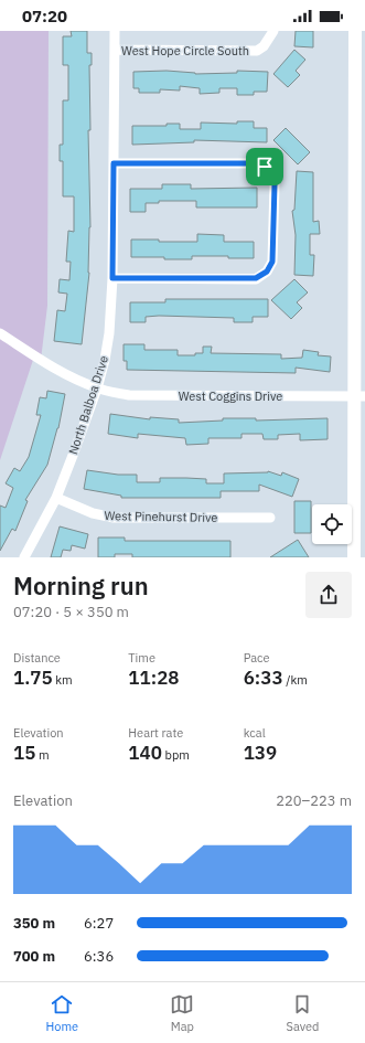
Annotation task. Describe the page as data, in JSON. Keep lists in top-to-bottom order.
{
  "streets": {
    "street": [
      "West Hope Circle South",
      "West Coggins Drive",
      "North Balboa Drive",
      "West Pinehurst Drive"
    ]
  },
  "crossings": [
    ["West Hope Circle South", "North Balboa Drive"],
    ["West Coggins Drive", "North Balboa Drive"],
    ["North Balboa Drive", "West Pinehurst Drive"]
  ],
  "page": {
    "status": "07:20",
    "heading": ["Morning run", "07:20 · 5 × 350 m"],
    "stats": [
      ["Distance", "1.75 km"],
      ["Time", "11:28"],
      ["Pace", "6:33 /km"],
      ["Elevation", "15 m"],
      ["Heart rate", "140 bpm"],
      ["kcal", "139"]
    ],
    "chart": ["Elevation", "220–223 m"],
    "list": [
      {
        "name": "350 m",
        "note": "6:27"
      },
      {
        "name": "700 m",
        "note": "6:36"
      }
    ],
    "tabs": ["Home", "Map", "Saved"]
  }
}
